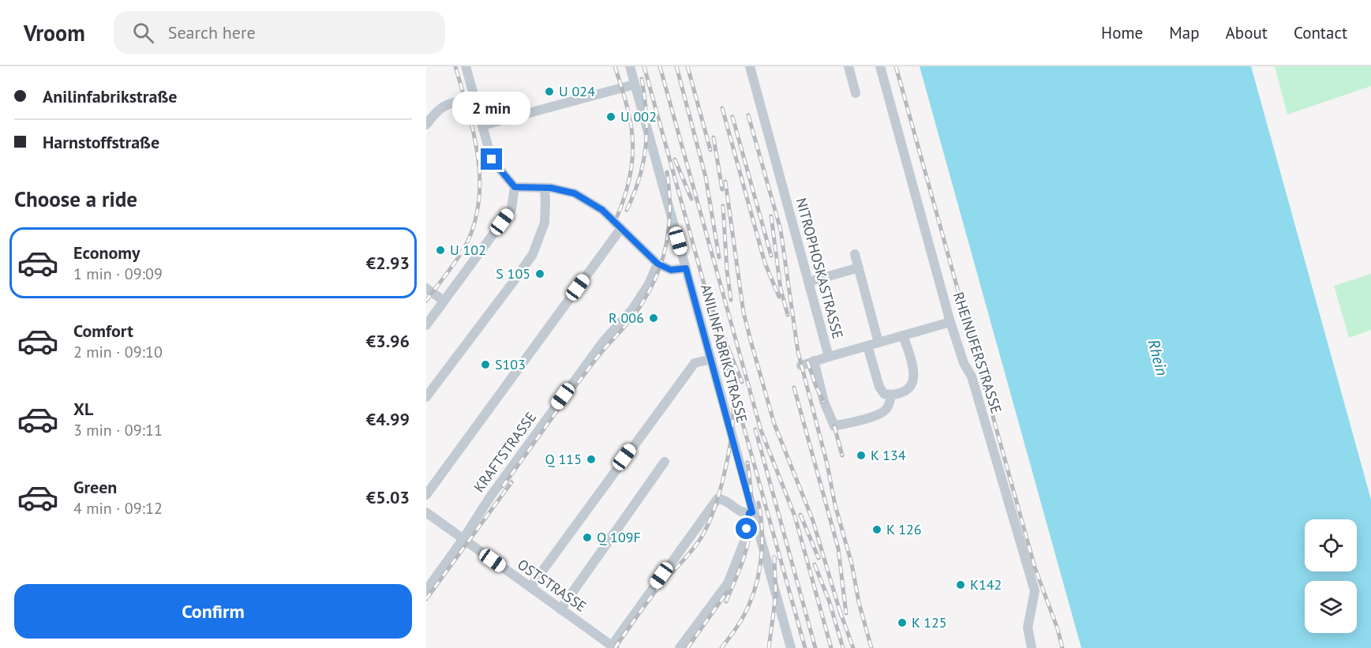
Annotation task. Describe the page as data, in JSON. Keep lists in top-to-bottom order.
{
  "streets": {
    "street": [
      "NITROPHOSKASTRASSE",
      "RHEINUFERSTRASSE",
      "ANILINFABRIKSTRASSE",
      "KRAFTSTRASSE",
      "OSTSTRASSE"
    ]
  },
  "crossings": [
    ["NITROPHOSKASTRASSE", "RHEINUFERSTRASSE"],
    ["KRAFTSTRASSE", "OSTSTRASSE"]
  ],
  "water": ["Rhein"],
  "places": [
    "U 024",
    "U 002",
    "U 102",
    "S 105",
    "R 006",
    "S103",
    "K 134",
    "Q 115",
    "K 126",
    "Q 109F",
    "K142",
    "K 125"
  ],
  "page": {
    "header": "Vroom",
    "search": "Search here",
    "nav": [
      "Home",
      "Map",
      "About",
      "Contact"
    ],
    "banner": ["Anilinfabrikstraße", "Harnstoffstraße"],
    "bubble": "2 min",
    "heading": "Choose a ride",
    "list": [
      {
        "name": "Economy",
        "note": "1 min · 09:09",
        "value": "€2.93"
      },
      {
        "name": "Comfort",
        "note": "2 min · 09:10",
        "value": "€3.96"
      },
      {
        "name": "XL",
        "note": "3 min · 09:11",
        "value": "€4.99"
      },
      {
        "name": "Green",
        "note": "4 min · 09:12",
        "value": "€5.03"
      }
    ],
    "buttons": "Confirm"
  }
}
